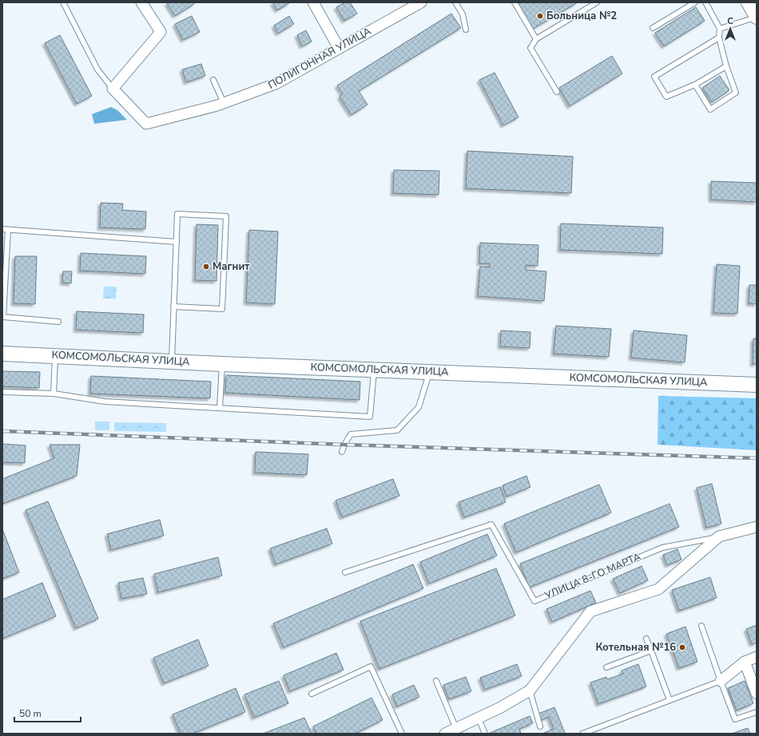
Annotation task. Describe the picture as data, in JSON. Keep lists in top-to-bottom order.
{
  "streets": {
    "street": ["ПОЛИГОННАЯ УЛИЦА", "КОМСОМОЛЬСКАЯ УЛИЦА", "УЛИЦА 8-ГО МАРТА"]
  },
  "places": ["Больница №2", "Магнит", "Котельная №16"],
  "scale_bar": "50 m",
  "north": "top"
}
